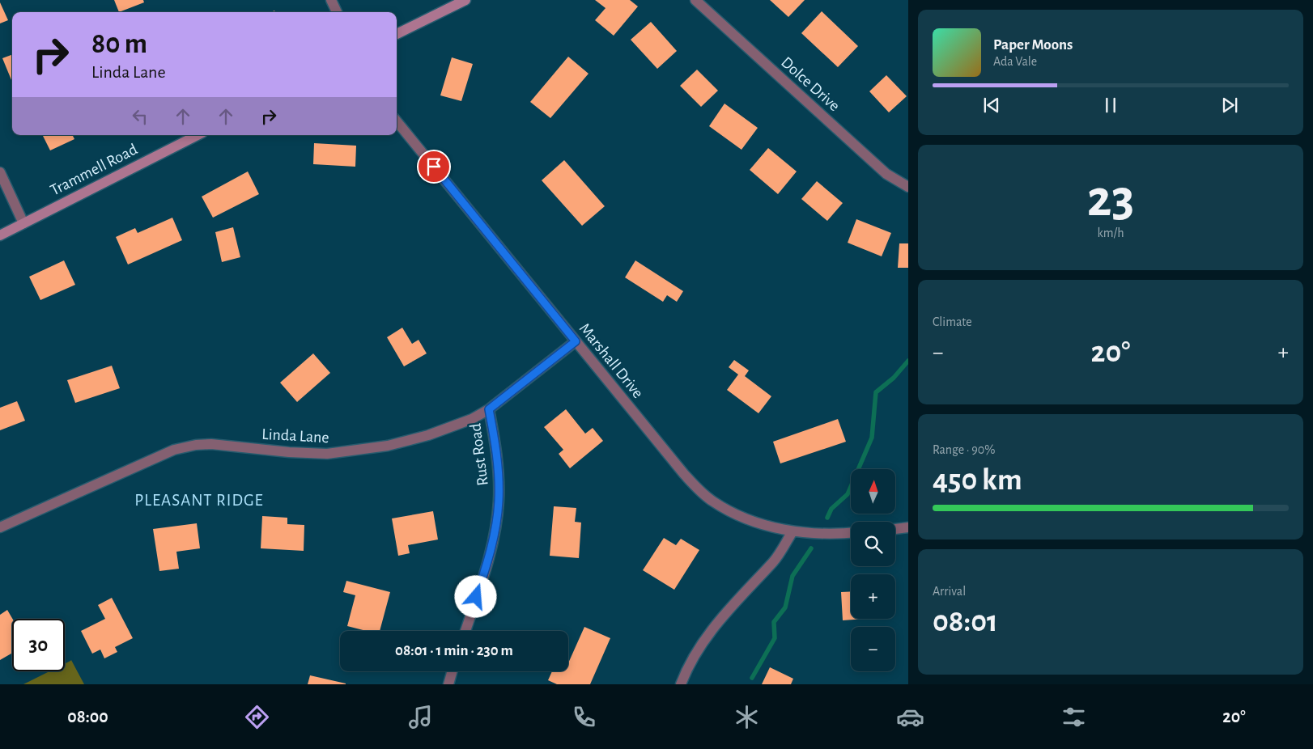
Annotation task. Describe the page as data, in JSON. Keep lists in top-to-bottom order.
{
  "streets": {
    "street": [
      "Dolce Drive",
      "Trammell Road",
      "Marshall Drive",
      "Linda Lane",
      "Rust Road"
    ]
  },
  "crossings": [
    ["Marshall Drive", "Linda Lane"],
    ["Linda Lane", "Rust Road"]
  ],
  "districts": ["PLEASANT RIDGE"],
  "north": "top",
  "page": {
    "turn": ["80 m", "Linda Lane"],
    "song": ["Paper Moons", "Ada Vale"],
    "tile": [
      ["23", "km/h"],
      "Climate",
      ["Range · 90%", "450 km"],
      ["Arrival", "08:01"]
    ],
    "heat": ["−", "20°", "+"],
    "map_buttons": ["+", "−"],
    "limit": "30",
    "trip": "08:01 · 1 min · 230 m",
    "tabs": ["08:00", "20°"]
  }
}
